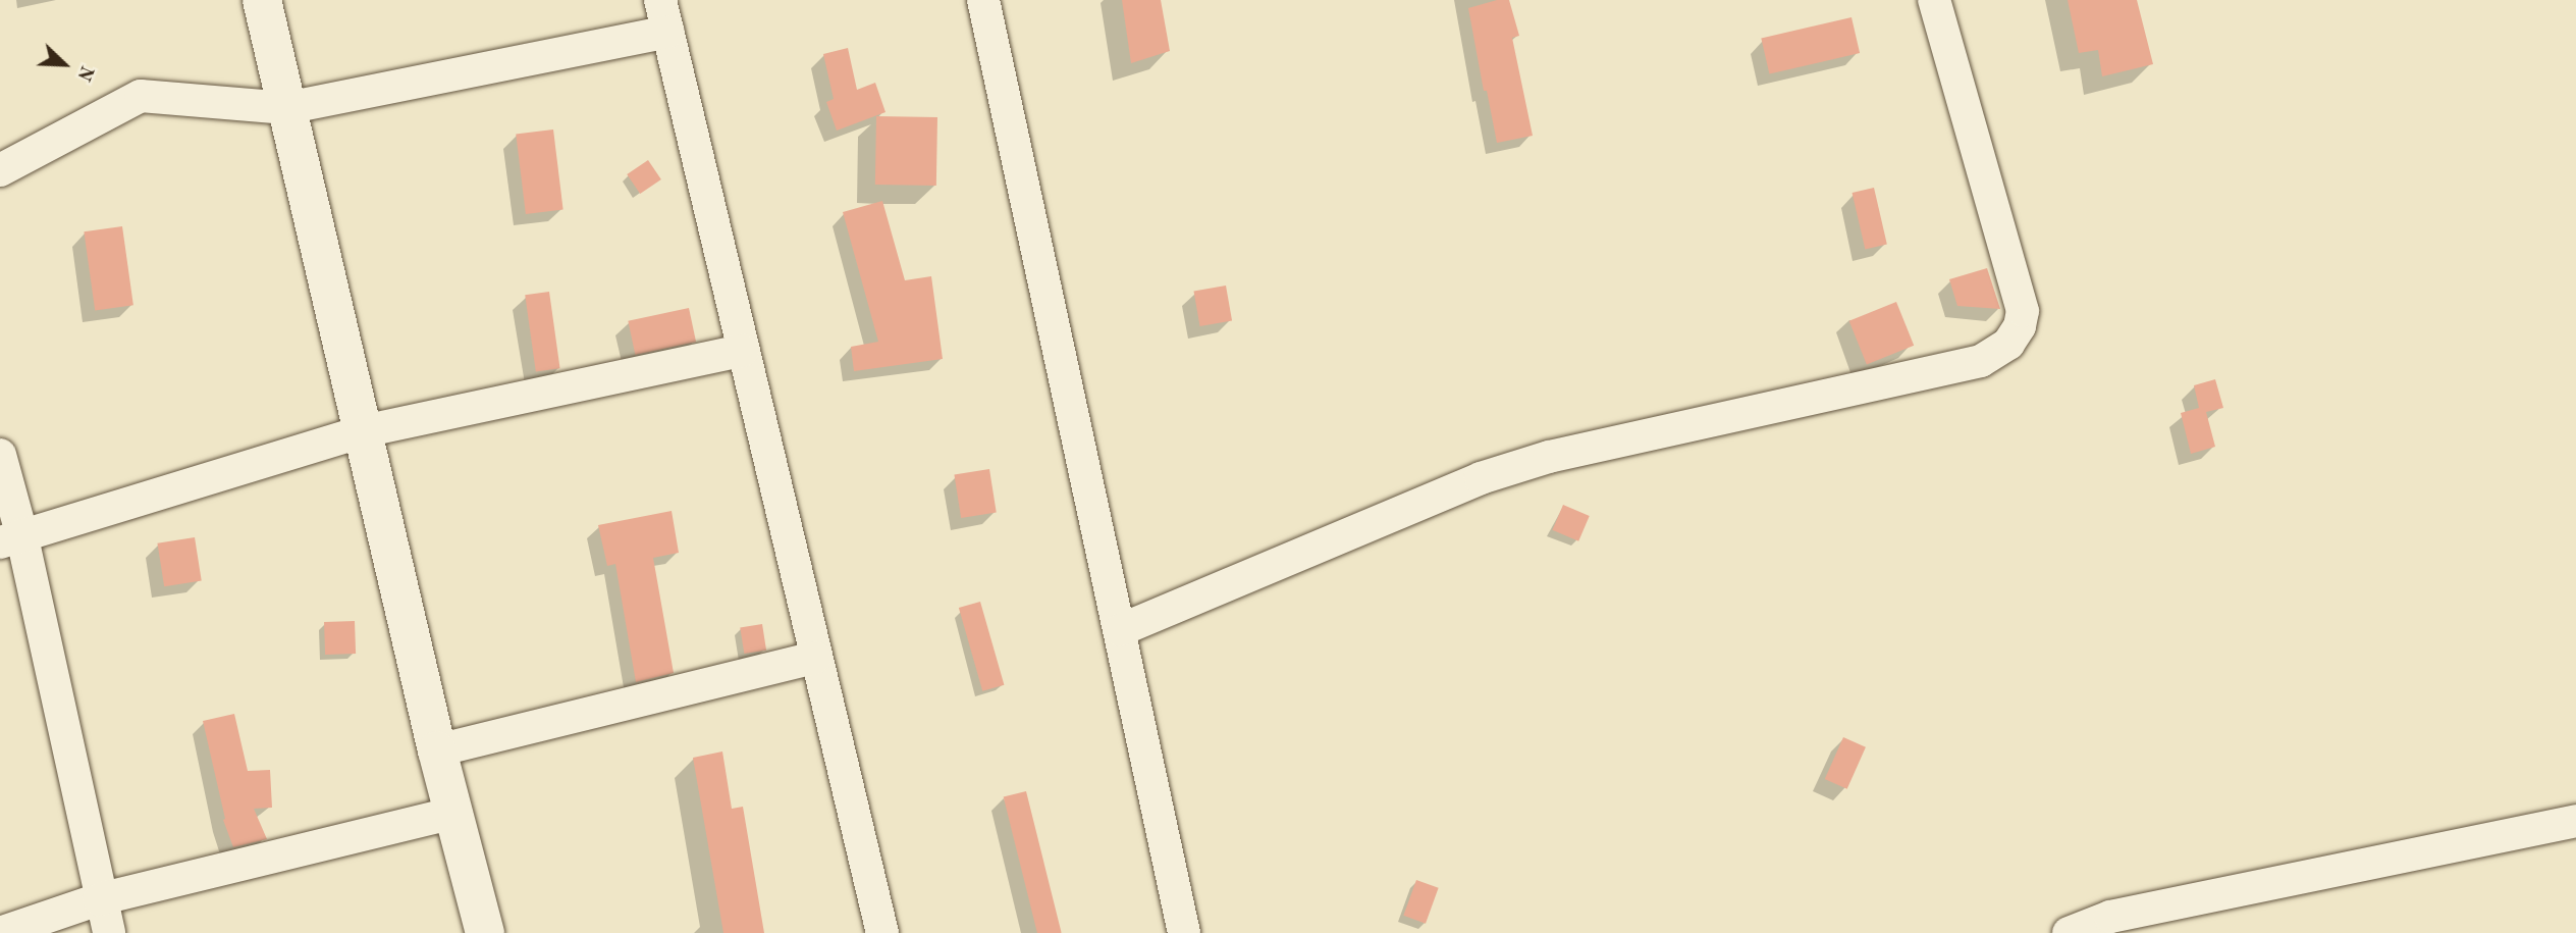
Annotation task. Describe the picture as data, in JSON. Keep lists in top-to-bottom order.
{
  "north": "bottom right"
}
